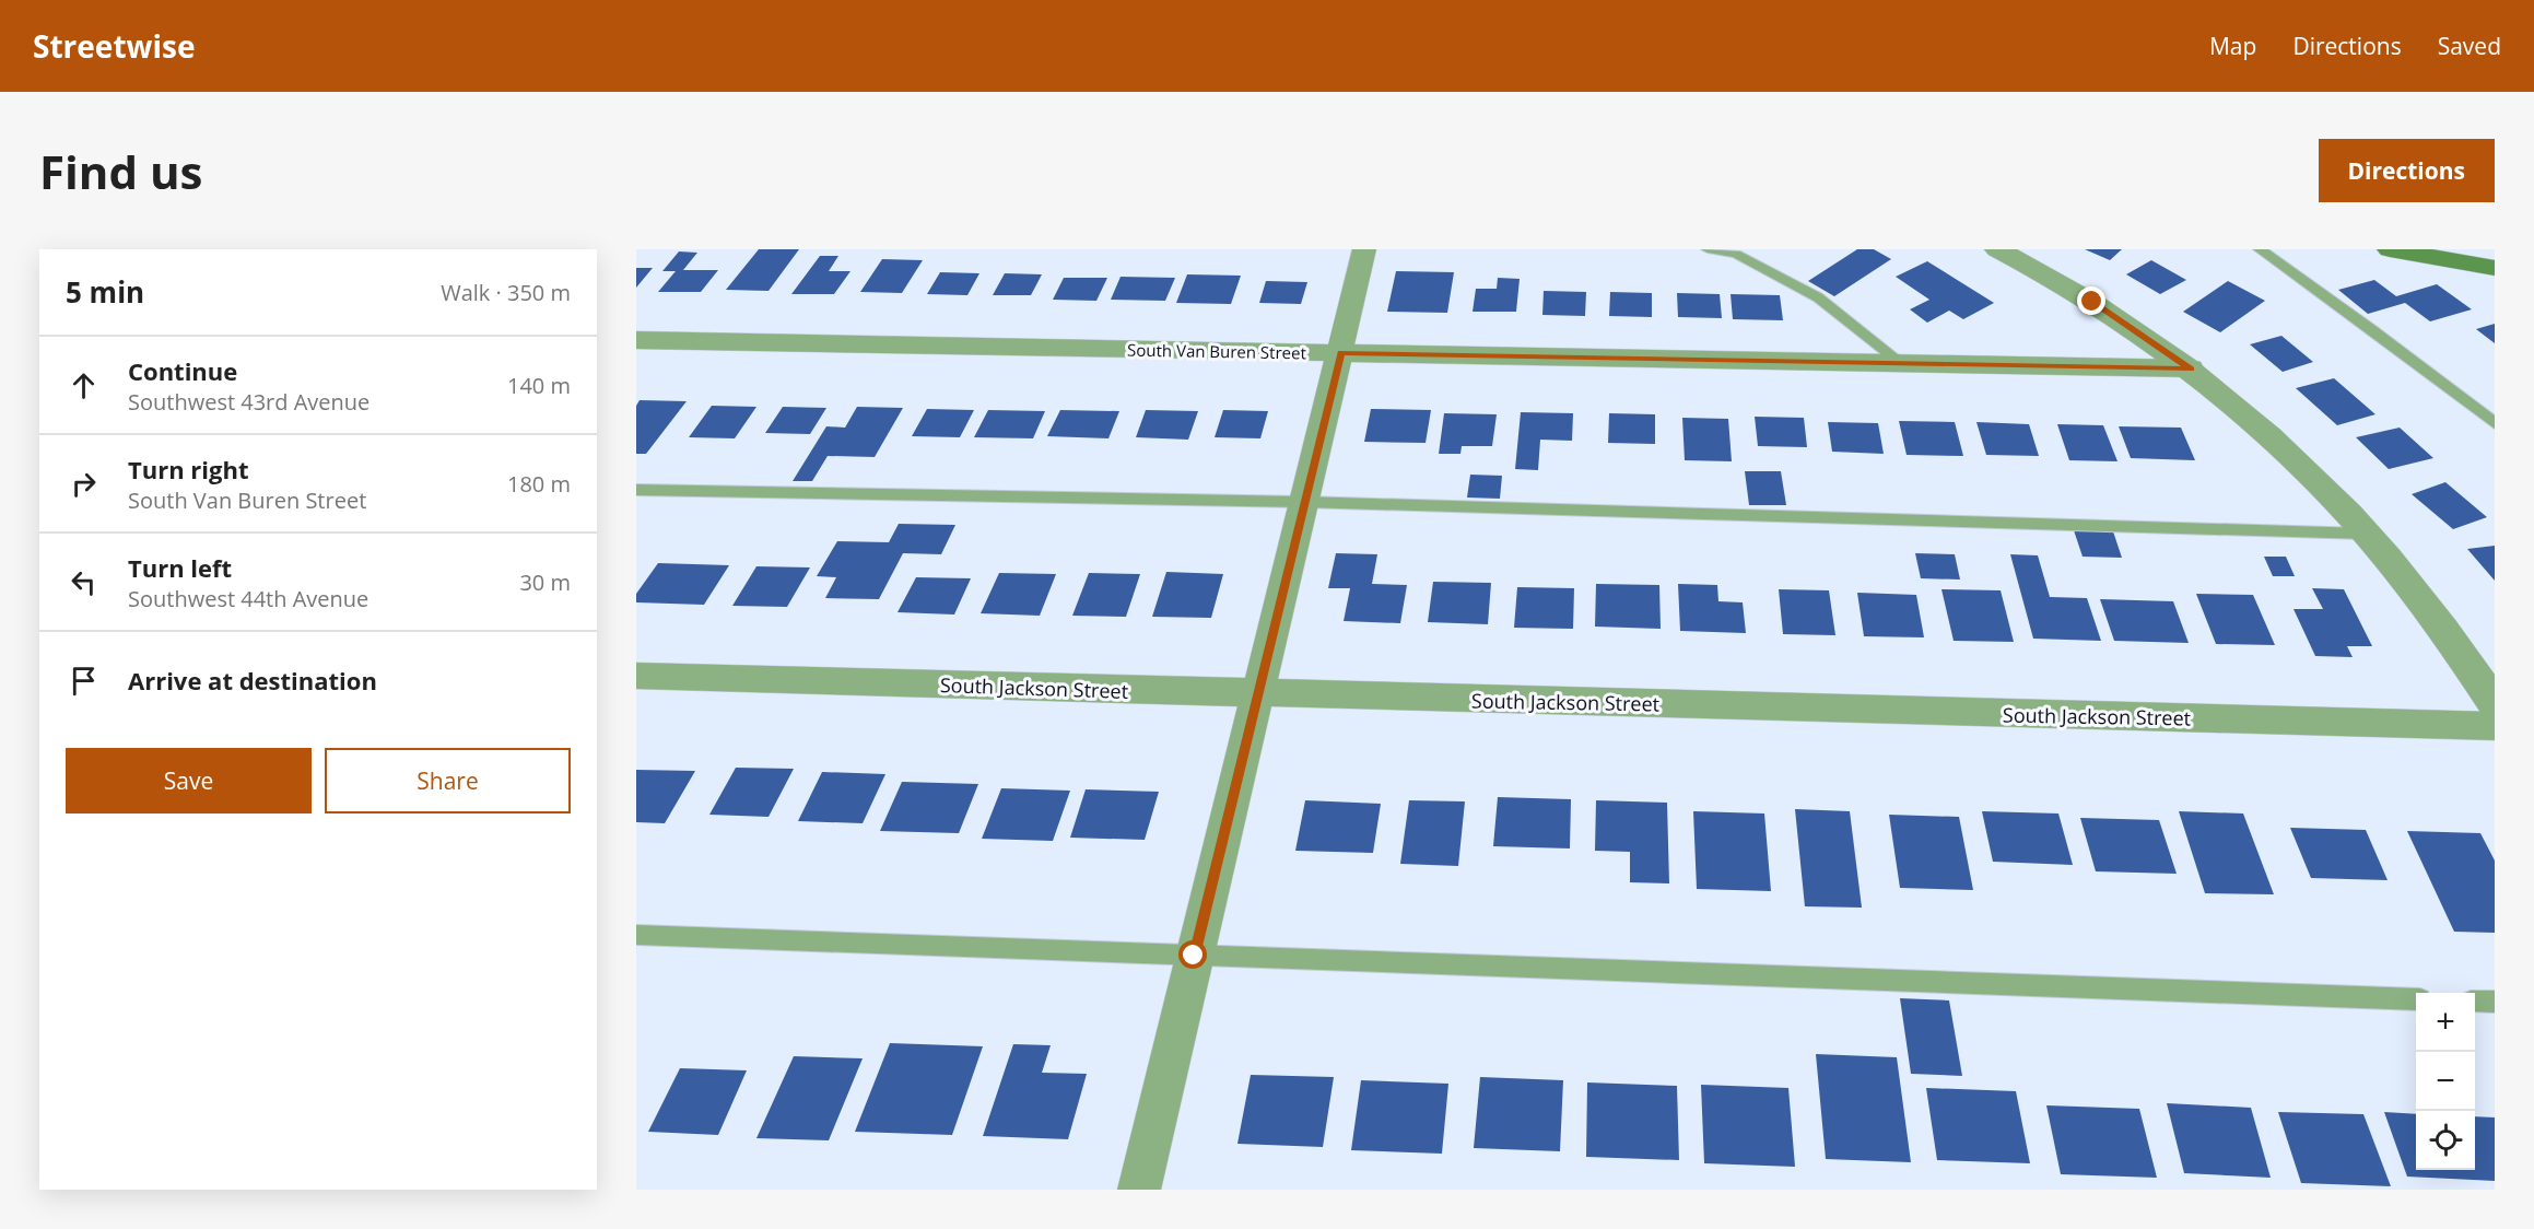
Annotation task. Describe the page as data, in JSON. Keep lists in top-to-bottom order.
{
  "streets": {
    "street": ["South Van Buren Street", "South Jackson Street"]
  },
  "page": {
    "header": "Streetwise",
    "nav": ["Map", "Directions", "Saved"],
    "buttons": [
      "Directions",
      ["Save", "Share"]
    ],
    "title": "Find us",
    "heading": ["5 min", "Walk · 350 m"],
    "list": [
      ["Continue", "Southwest 43rd Avenue", "140 m"],
      ["Turn right", "South Van Buren Street", "180 m"],
      ["Turn left", "Southwest 44th Avenue", "30 m"],
      "Arrive at destination"
    ],
    "map_buttons": ["+", "−"]
  }
}
